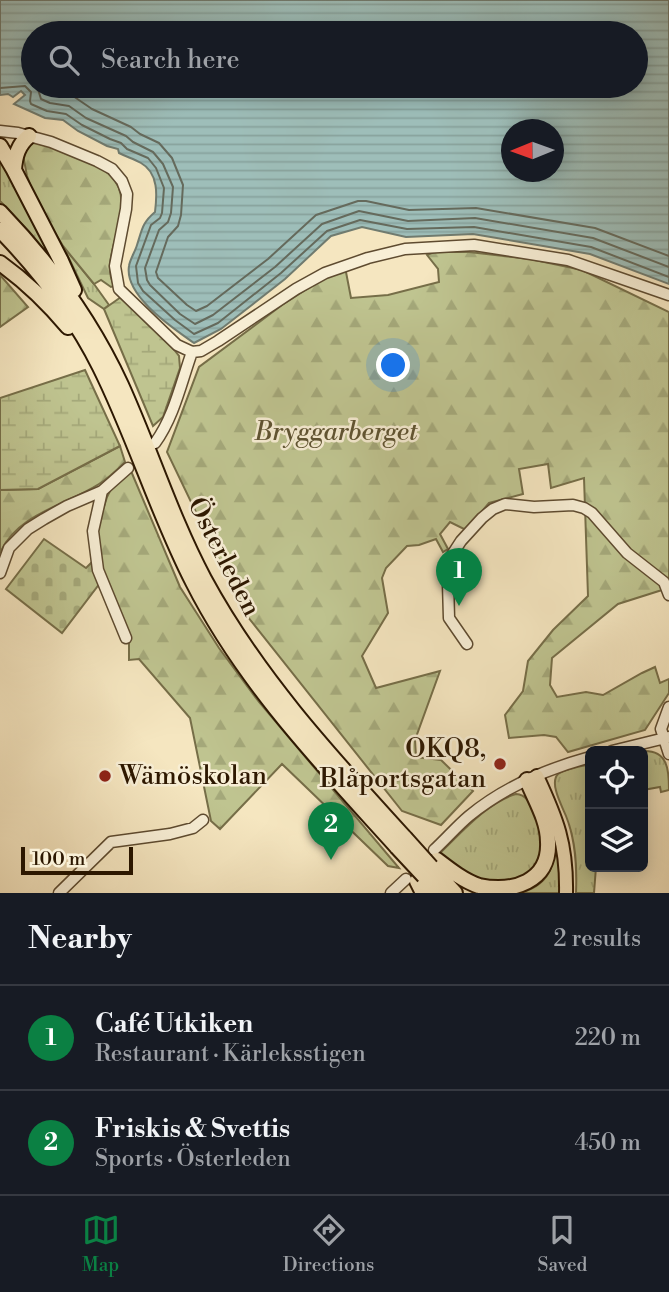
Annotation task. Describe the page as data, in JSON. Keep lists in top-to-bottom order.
{
  "streets": {
    "highway": ["Österleden"]
  },
  "parks": ["Bryggarberget"],
  "places": ["OKQ8, Blåportsgatan", "Wämöskolan"],
  "scale_bar": "100 m",
  "north": "left",
  "page": {
    "search": "Search here",
    "pins": ["1", "2"],
    "scale": "100 m",
    "heading": ["Nearby", "2 results"],
    "list": [
      {
        "mark": "1",
        "name": "Café Utkiken",
        "note": "Restaurant · Kärleksstigen",
        "value": "220 m"
      },
      {
        "mark": "2",
        "name": "Friskis & Svettis",
        "note": "Sports · Österleden",
        "value": "450 m"
      }
    ],
    "nav": ["Map", "Directions", "Saved"]
  }
}
